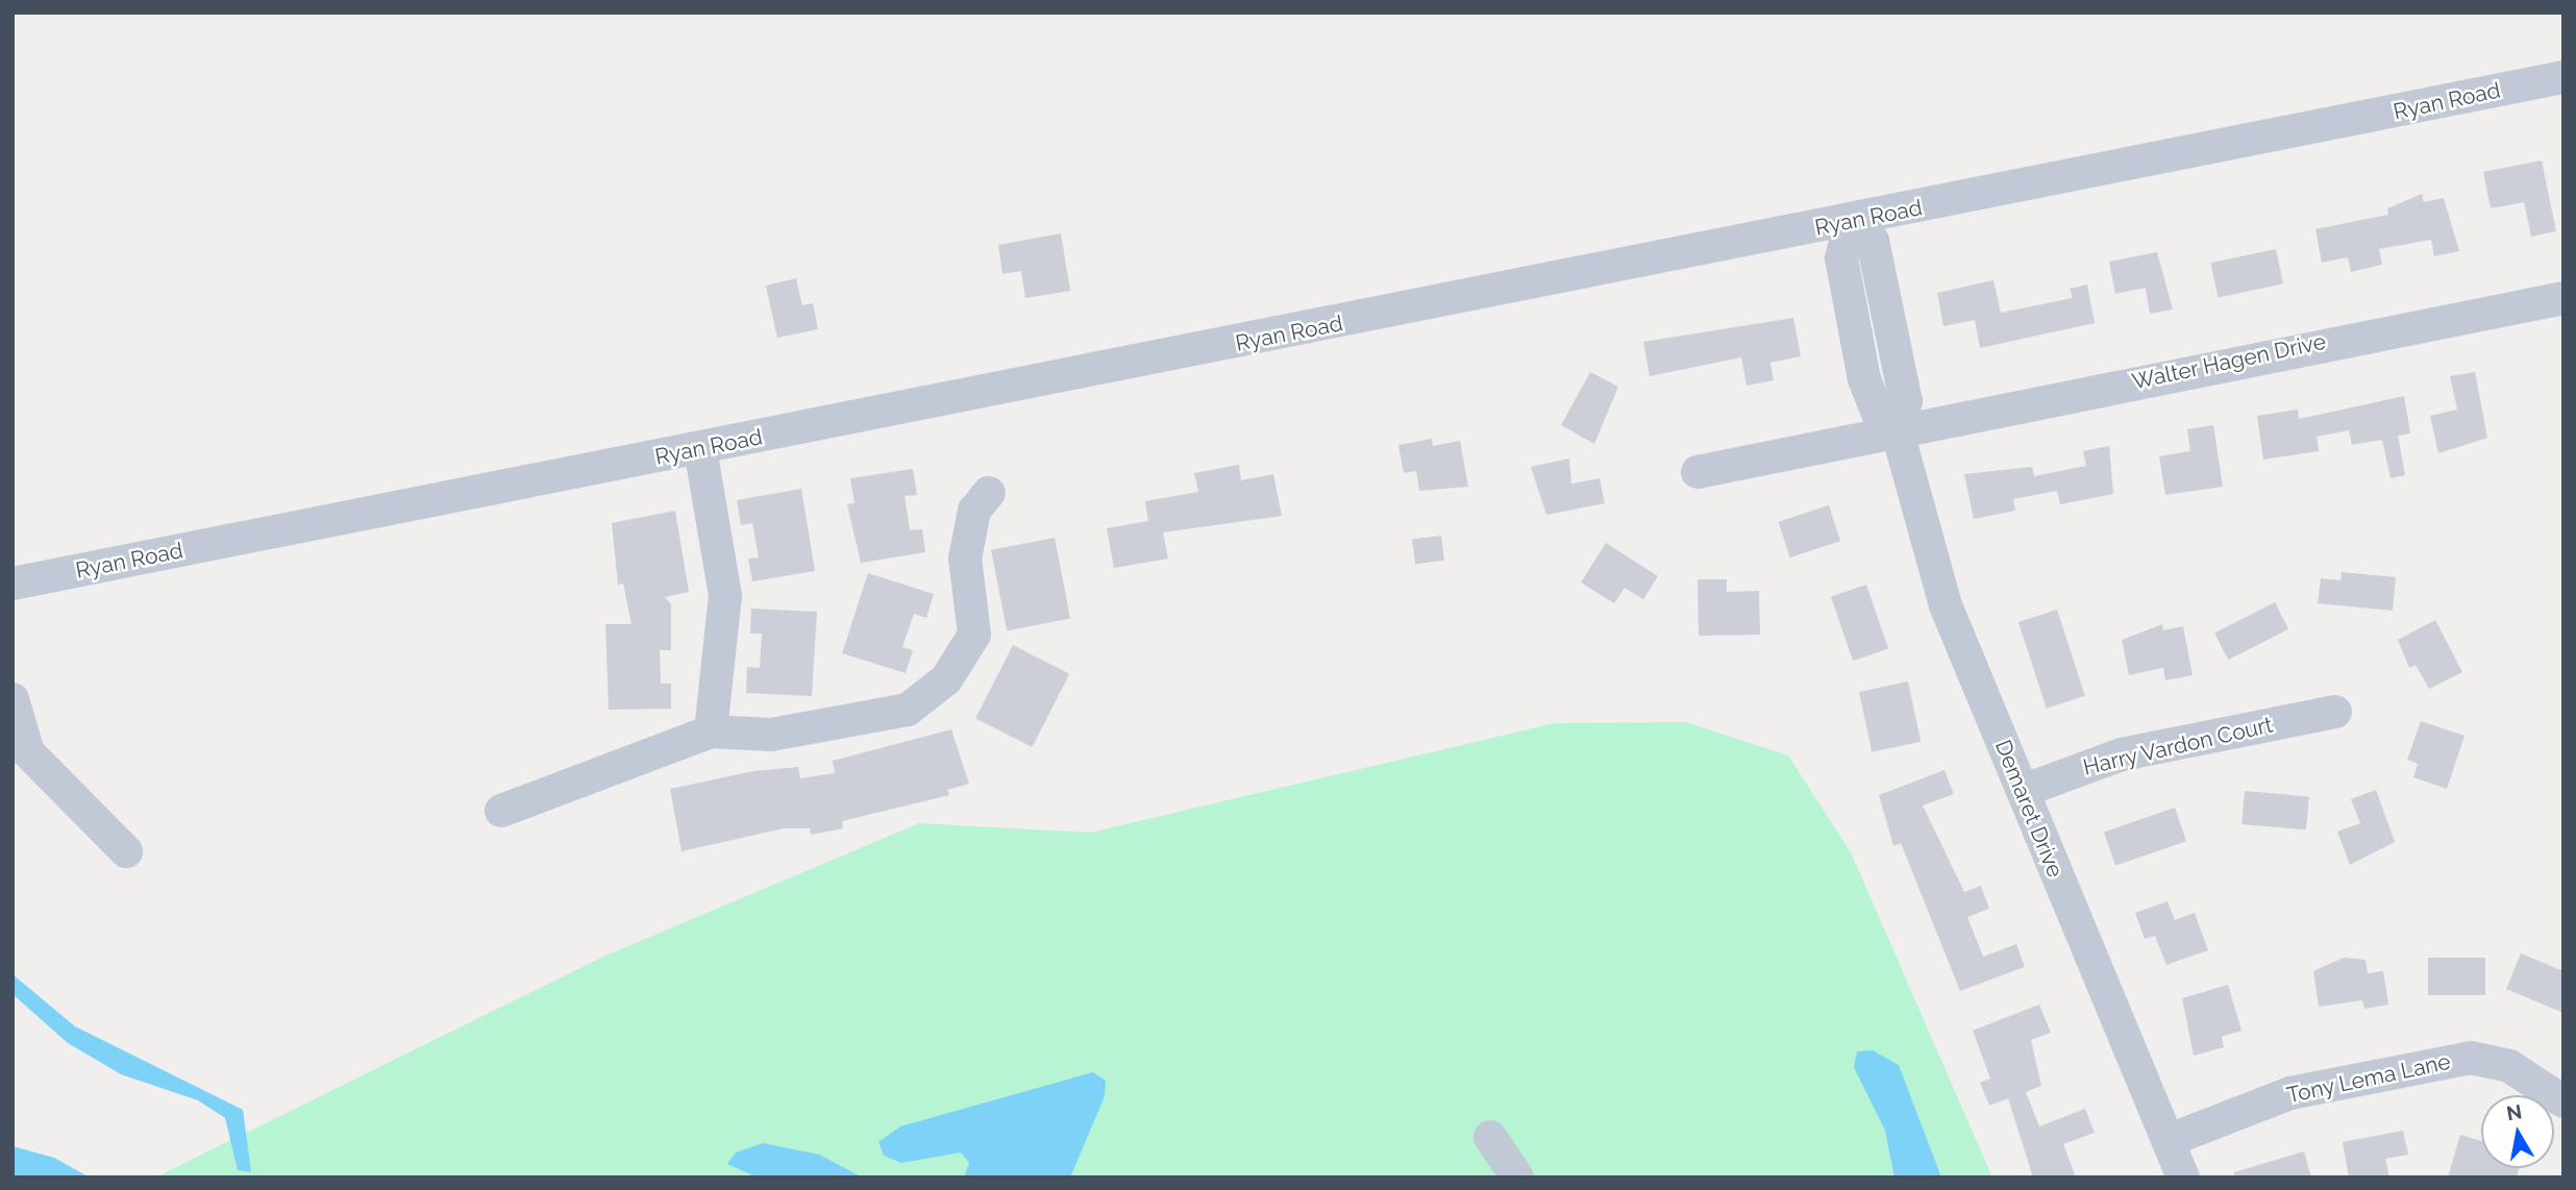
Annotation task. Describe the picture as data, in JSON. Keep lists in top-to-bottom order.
{
  "streets": {
    "street": [
      "Ryan Road",
      "Walter Hagen Drive",
      "Harry Vardon Court",
      "Demaret Drive",
      "Tony Lema Lane"
    ]
  },
  "crossings": [
    ["Ryan Road", "Demaret Drive"],
    ["Walter Hagen Drive", "Demaret Drive"],
    ["Harry Vardon Court", "Demaret Drive"],
    ["Demaret Drive", "Tony Lema Lane"]
  ],
  "north": "top"
}
